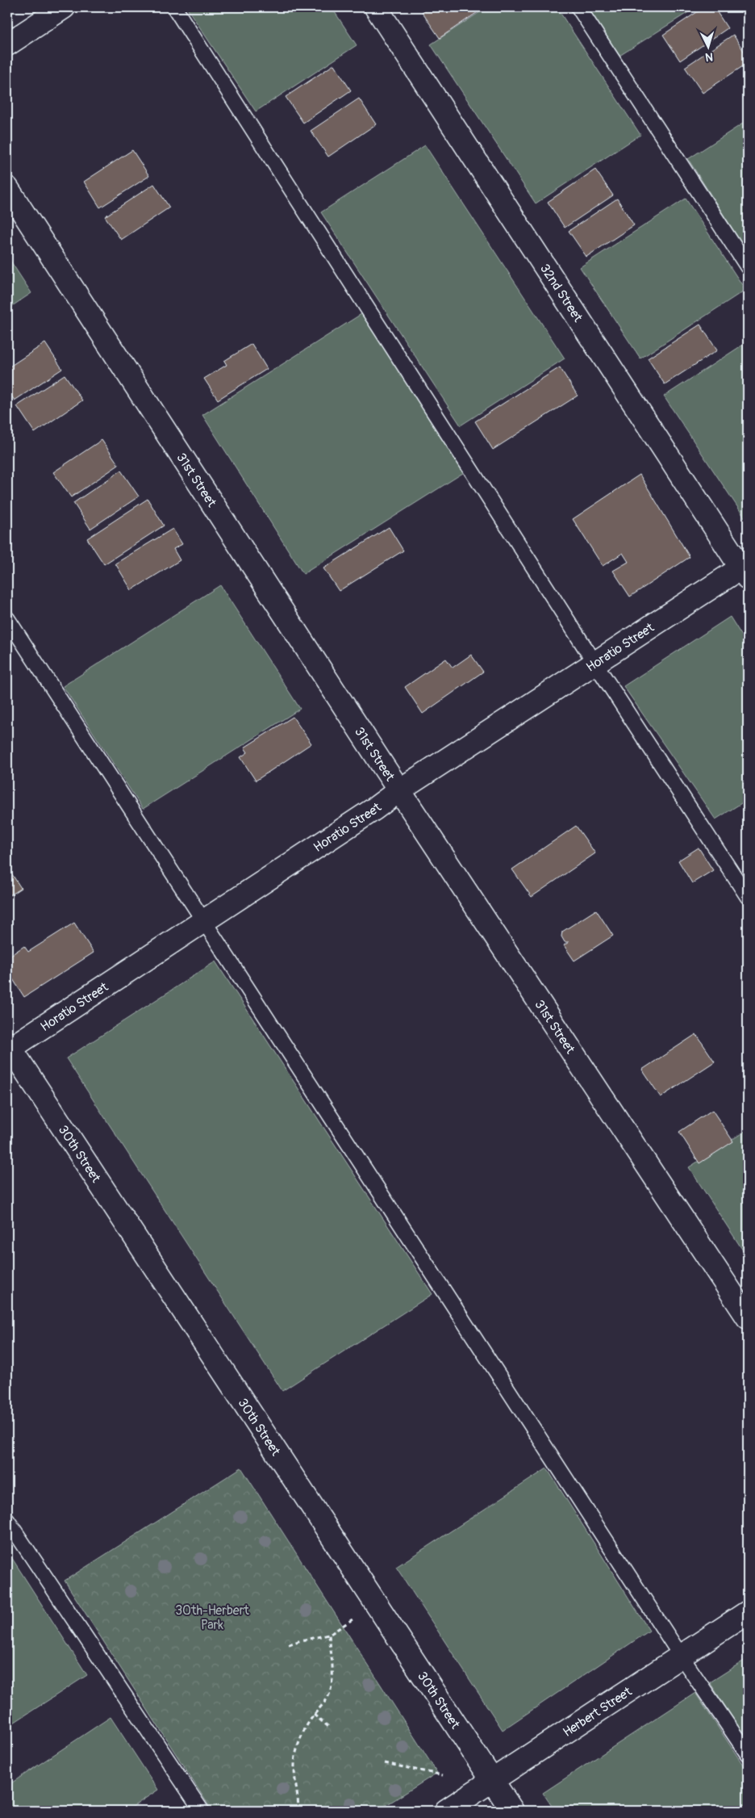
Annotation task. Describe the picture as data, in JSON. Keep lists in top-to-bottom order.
{
  "streets": {
    "street": [
      "32nd Street",
      "31st Street",
      "Horatio Street",
      "30th Street",
      "Herbert Street"
    ]
  },
  "crossings": [
    ["32nd Street", "Horatio Street"],
    ["31st Street", "Horatio Street"],
    ["Horatio Street", "30th Street"],
    ["30th Street", "Herbert Street"]
  ],
  "parks": ["30th-Herbert Park"],
  "north": "bottom"
}
